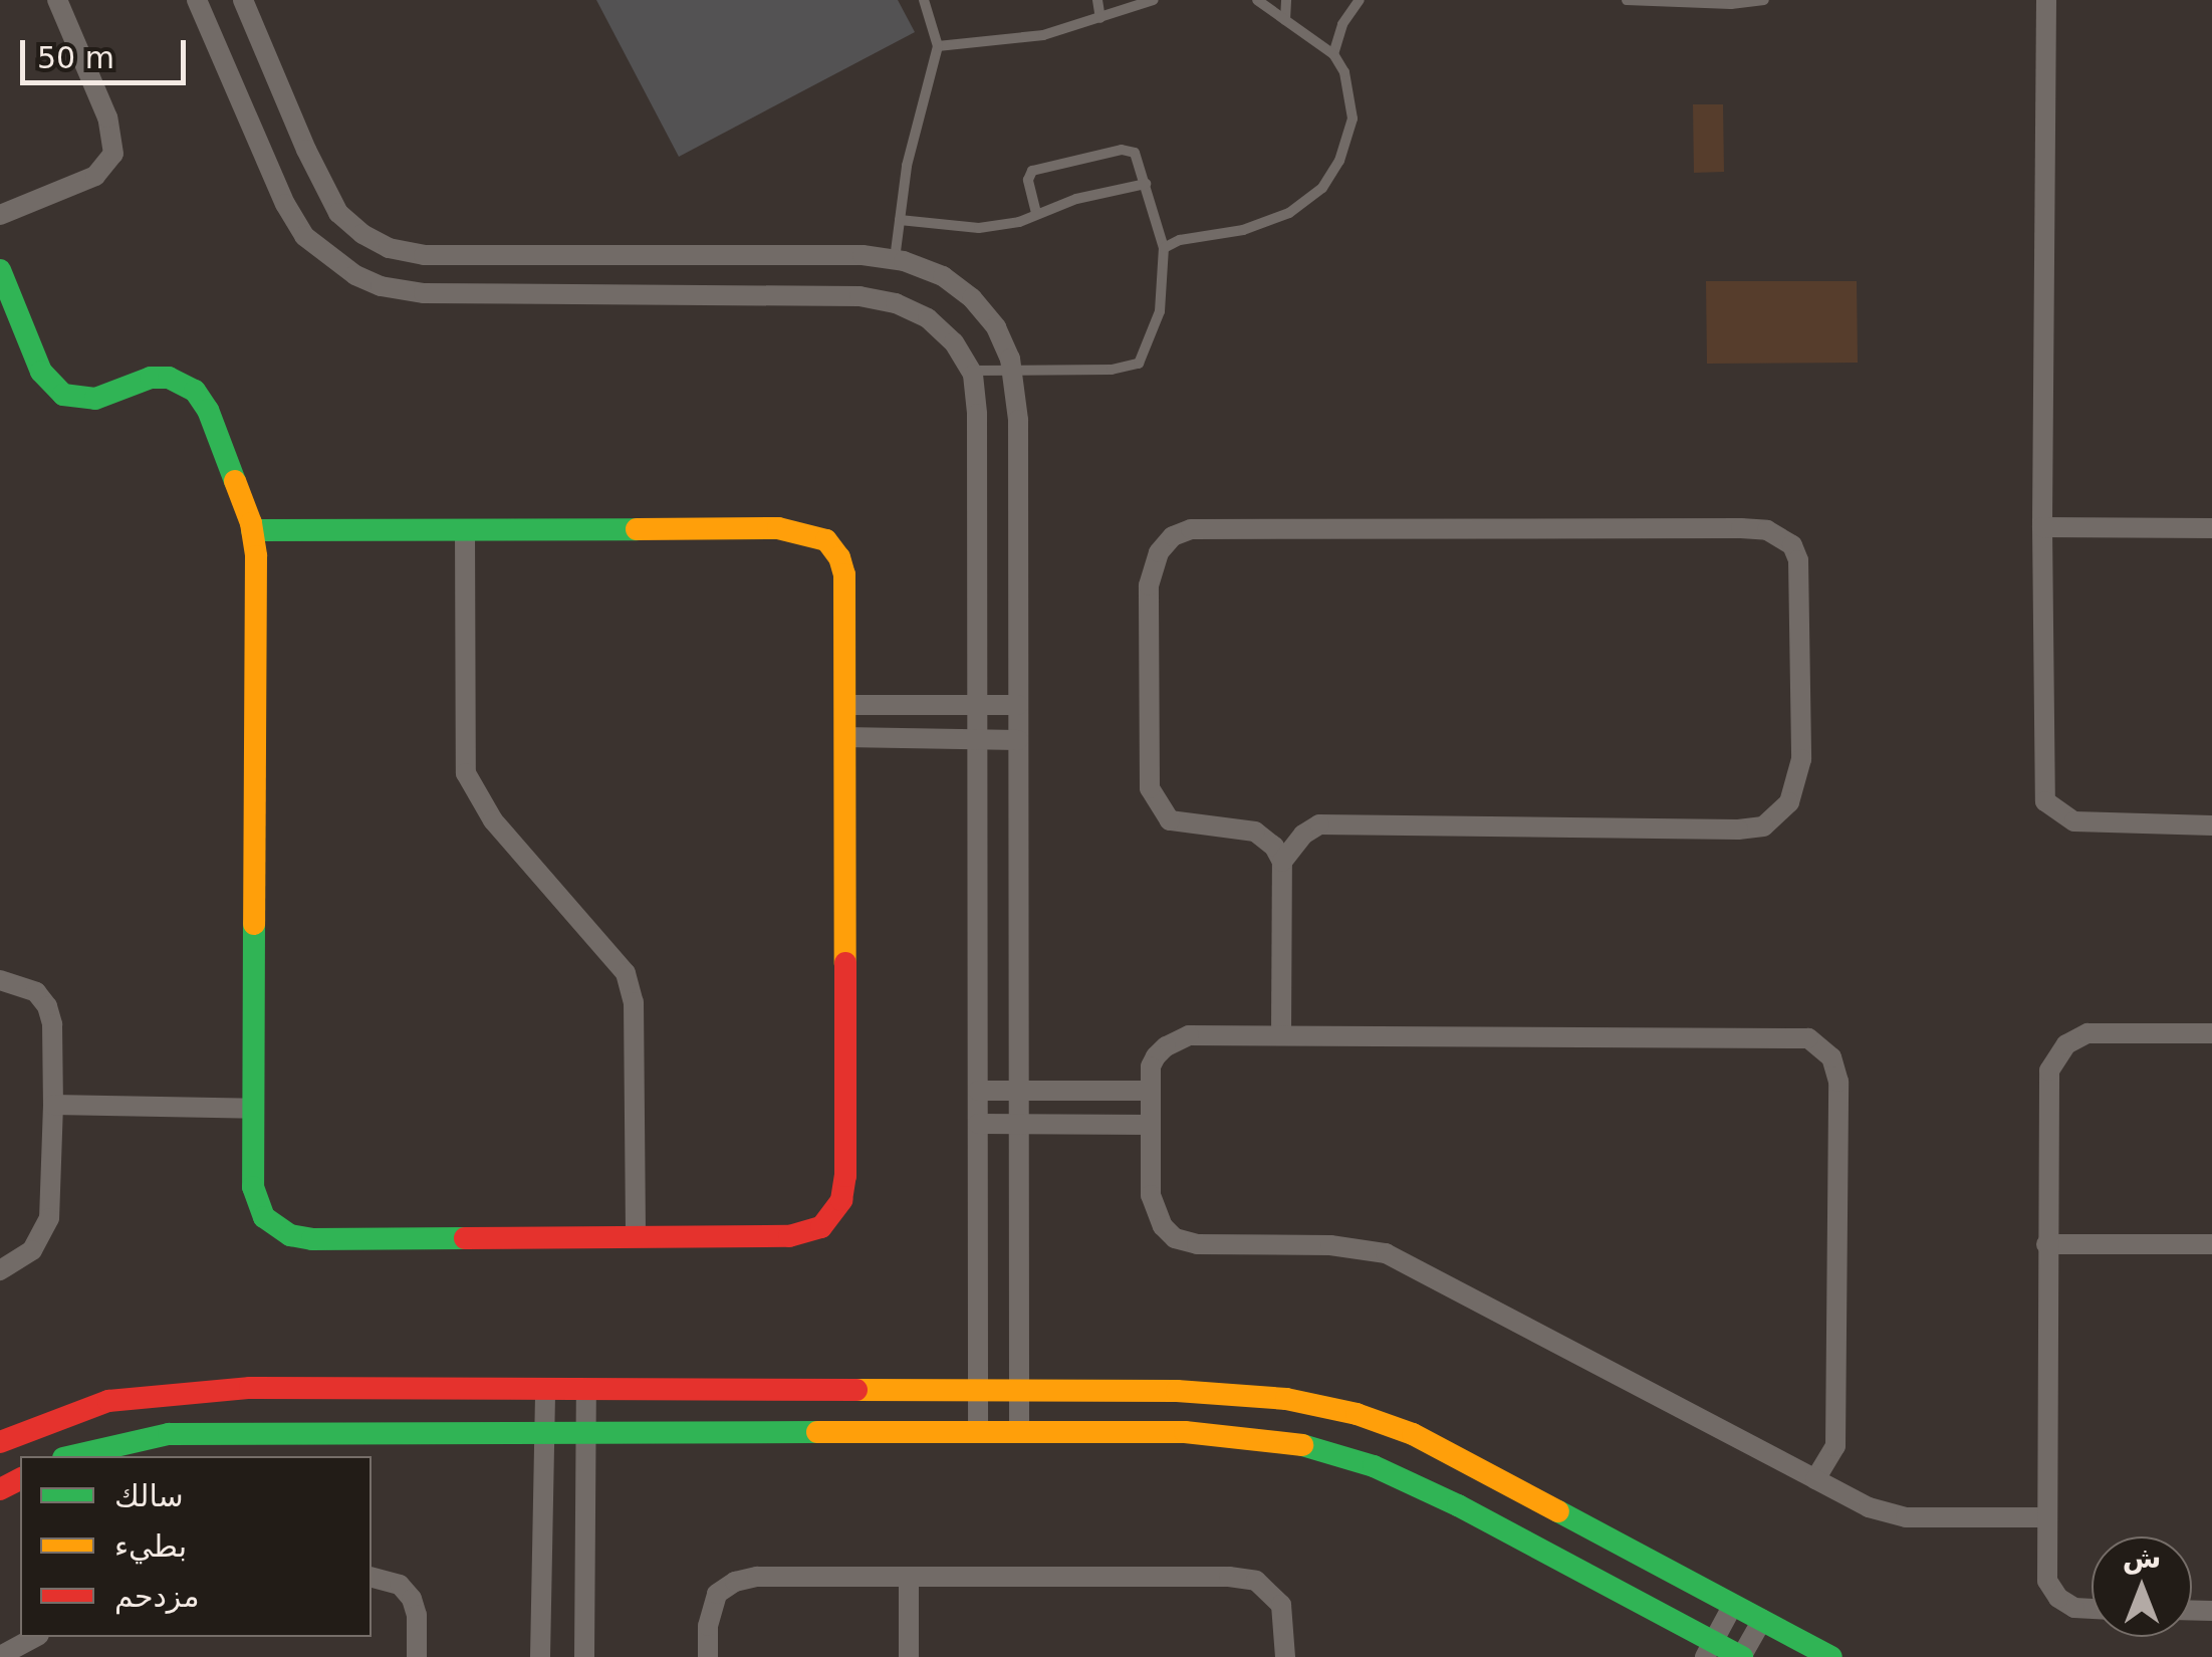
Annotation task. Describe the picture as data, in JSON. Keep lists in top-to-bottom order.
{
  "legend": ["سالك", "بطيء", "مزدحم"],
  "scale_bar": "50 m",
  "north": "top"
}
